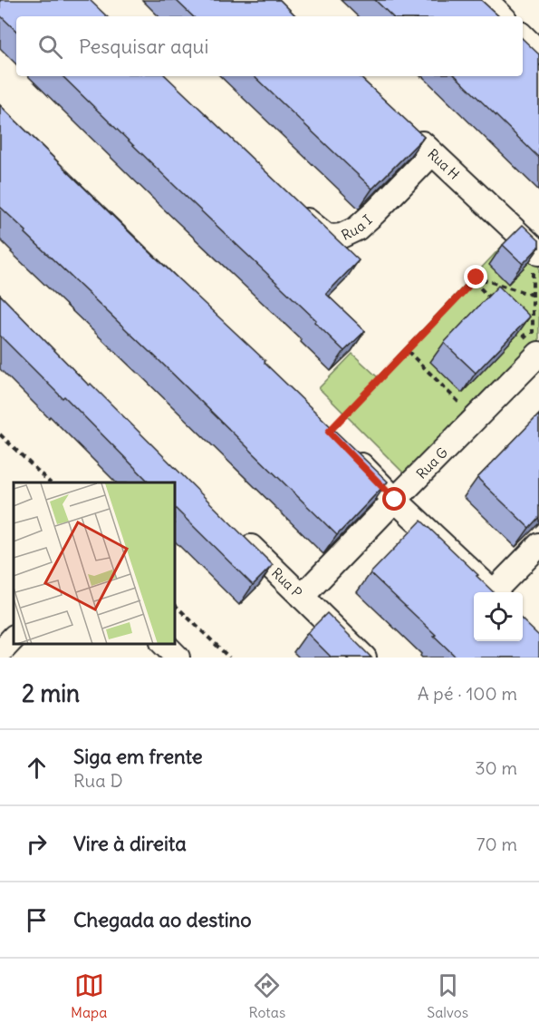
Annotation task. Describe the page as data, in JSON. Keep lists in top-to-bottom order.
{
  "streets": {
    "street": [
      "Rua H",
      "Rua I",
      "Rua G",
      "Rua P"
    ]
  },
  "crossings": [
    ["Rua H", "Rua I"],
    ["Rua G", "Rua P"]
  ],
  "page": {
    "search": "Pesquisar aqui",
    "heading": ["2 min", "A pé · 100 m"],
    "list": [
      ["Siga em frente", "Rua D", "30 m"],
      ["Vire à direita", "70 m"],
      "Chegada ao destino"
    ],
    "nav": ["Mapa", "Rotas", "Salvos"]
  }
}
